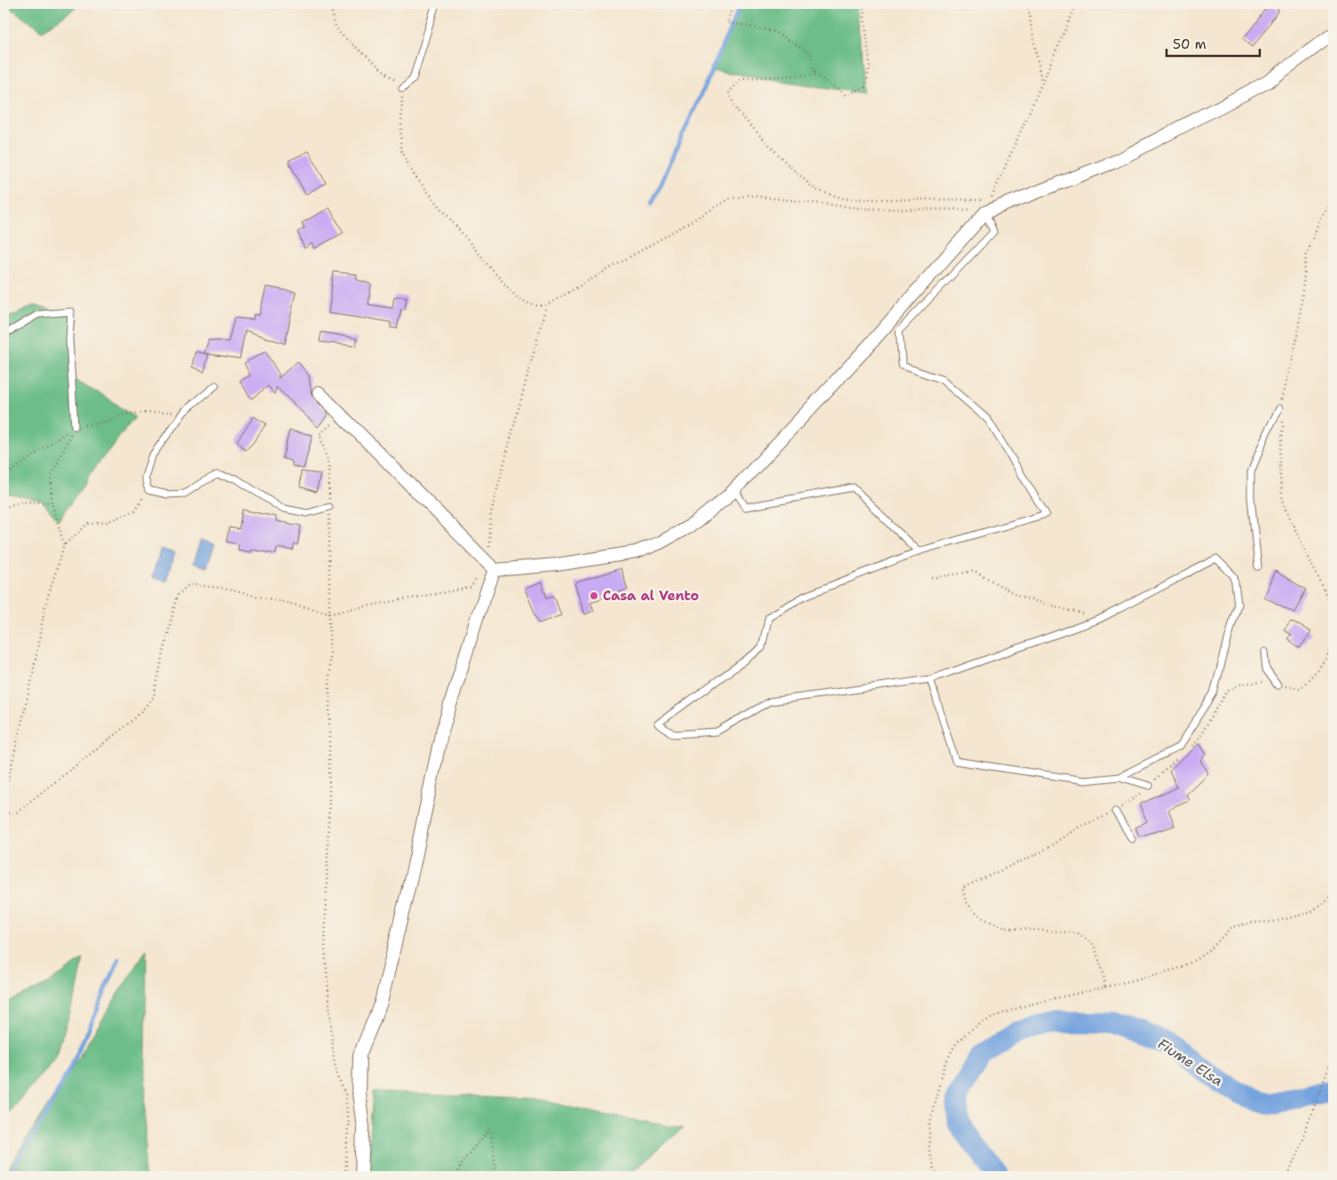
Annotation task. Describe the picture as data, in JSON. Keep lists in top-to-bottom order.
{
  "water": ["Fiume Elsa"],
  "places": ["Casa al Vento"],
  "scale_bar": "50 m"
}
